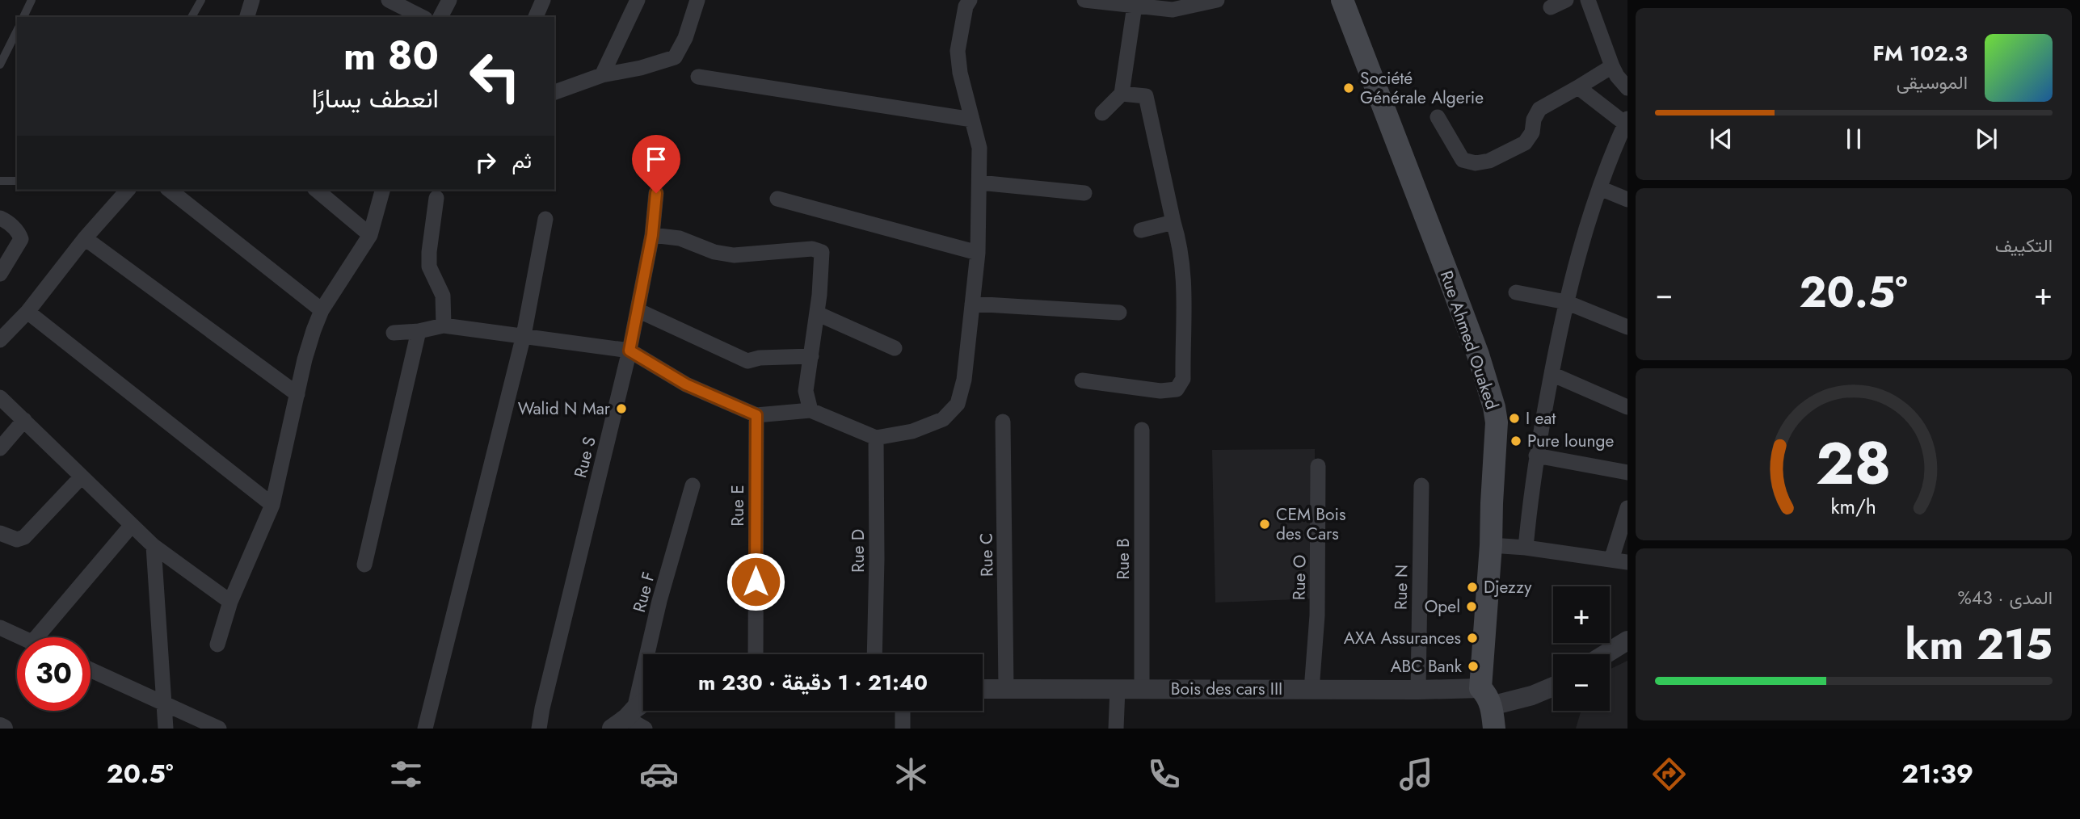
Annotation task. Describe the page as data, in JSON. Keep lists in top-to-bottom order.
{
  "streets": {
    "main road": ["Rue Ahmed Ouaked"],
    "street": [
      "Rue S",
      "Rue E",
      "Rue D",
      "Rue C",
      "Rue B",
      "Rue O",
      "Rue N",
      "Rue F",
      "Bois des cars III"
    ]
  },
  "crossings": [
    ["Rue Ahmed Ouaked", "Bois des cars III"],
    ["Rue C", "Bois des cars III"],
    ["Rue B", "Bois des cars III"],
    ["Rue O", "Bois des cars III"],
    ["Rue N", "Bois des cars III"]
  ],
  "places": [
    "Société Générale Algerie",
    "Walid N Mar",
    "I eat",
    "Pure lounge",
    "CEM Bois des Cars",
    "Djezzy",
    "Opel",
    "AXA Assurances",
    "ABC Bank"
  ],
  "page": {
    "turn": ["80 m", "انعطف يسارًا"],
    "song": ["102.3 FM", "الموسيقى"],
    "then": "ثم",
    "tile": [
      "التكييف",
      ["المدى · 43%", "215 km"]
    ],
    "heat": ["−", "20.5°", "+"],
    "map_buttons": ["+", "−"],
    "limit": "30",
    "trip": "21:40 · 1 دقيقة · 230 m",
    "tabs": ["21:39", "20.5°"],
    "gauge": ["28", "km/h"]
  }
}
